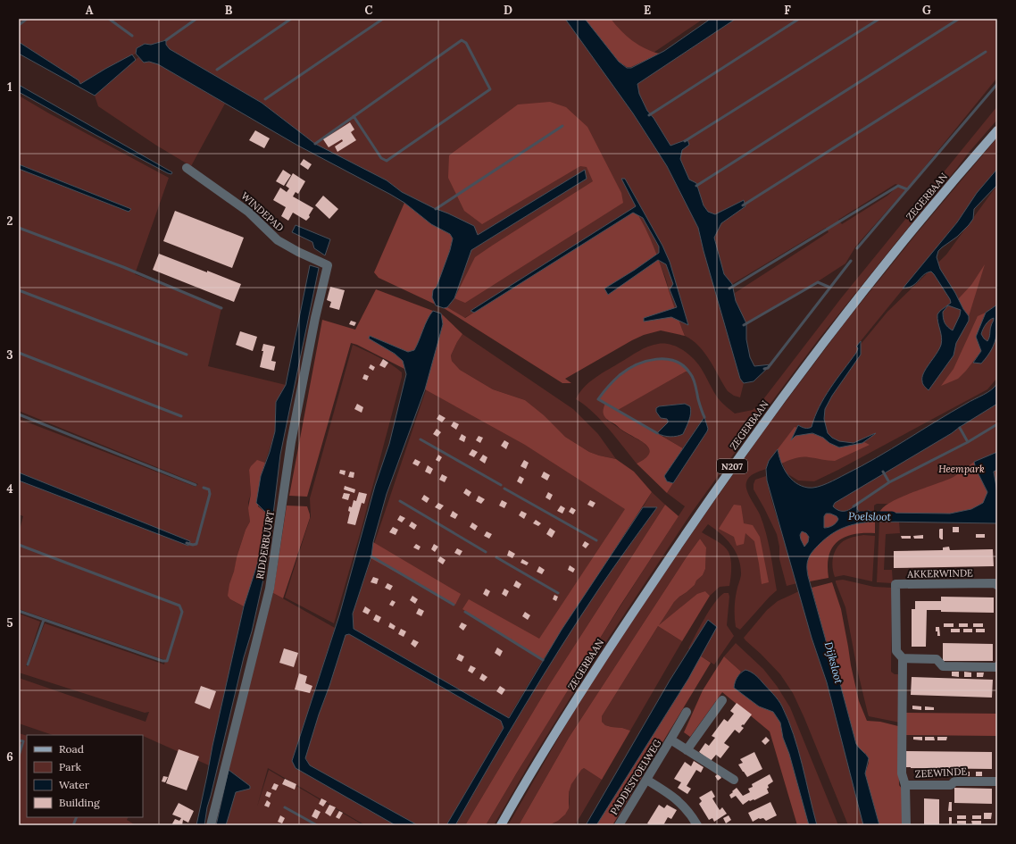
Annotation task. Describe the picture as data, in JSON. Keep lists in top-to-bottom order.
{
  "streets": {
    "main road": ["ZEGERBAAN", "N207"],
    "street": [
      "WINDEPAD",
      "RIDDERBUURT",
      "AKKERWINDE",
      "ZEEWINDE",
      "PADDESTOELWEG"
    ]
  },
  "crossings": [
    ["WINDEPAD", "RIDDERBUURT"],
    ["AKKERWINDE", "ZEEWINDE"]
  ],
  "water": ["Poelsloot", "Dijksloot"],
  "parks": ["Heempark"],
  "legend": [
    "Road",
    "Park",
    "Water",
    "Building"
  ],
  "grid": {
    "columns": [
      "A",
      "B",
      "C",
      "D",
      "E",
      "F",
      "G"
    ],
    "rows": [
      "1",
      "2",
      "3",
      "4",
      "5",
      "6"
    ]
  }
}
